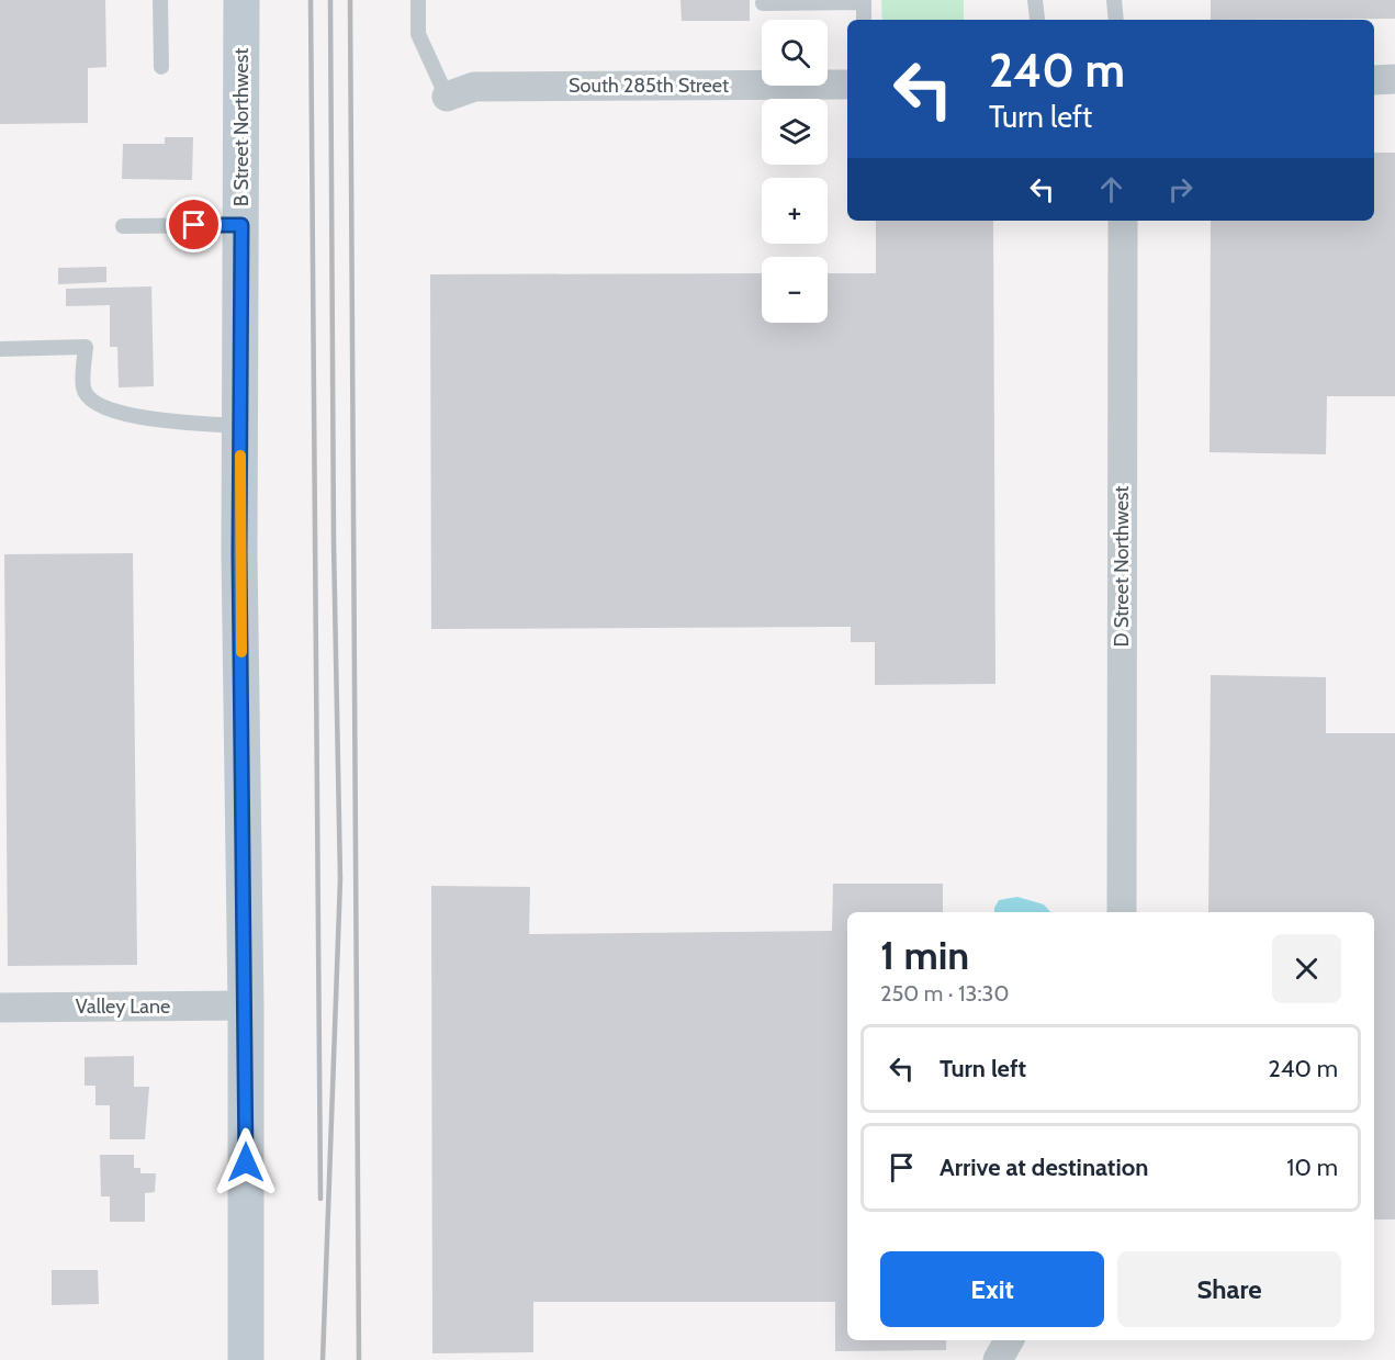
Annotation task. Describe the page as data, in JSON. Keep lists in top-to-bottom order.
{
  "streets": {
    "street": [
      "South 285th Street",
      "B Street Northwest",
      "D Street Northwest",
      "Valley Lane"
    ]
  },
  "crossings": [
    ["B Street Northwest", "Valley Lane"]
  ],
  "page": {
    "map_buttons": ["+", "−"],
    "turn": ["240 m", "Turn left"],
    "heading": ["1 min", "250 m · 13:30"],
    "list": [
      {
        "name": "Turn left",
        "value": "240 m"
      },
      {
        "name": "Arrive at destination",
        "value": "10 m"
      }
    ],
    "buttons": ["Exit", "Share"]
  }
}
